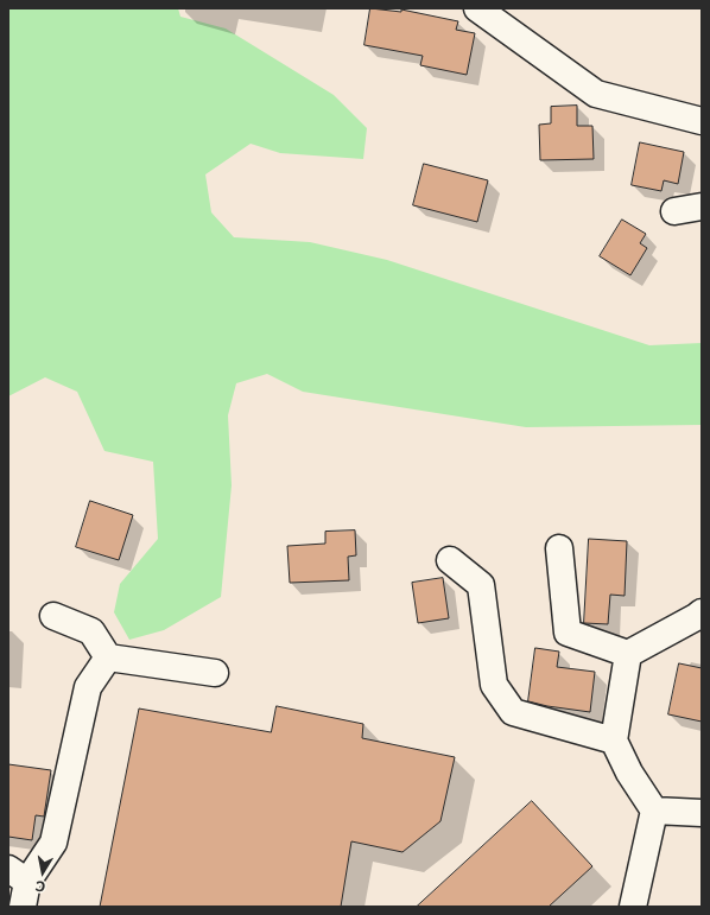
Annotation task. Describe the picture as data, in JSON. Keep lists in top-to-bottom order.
{
  "north": "bottom"
}
